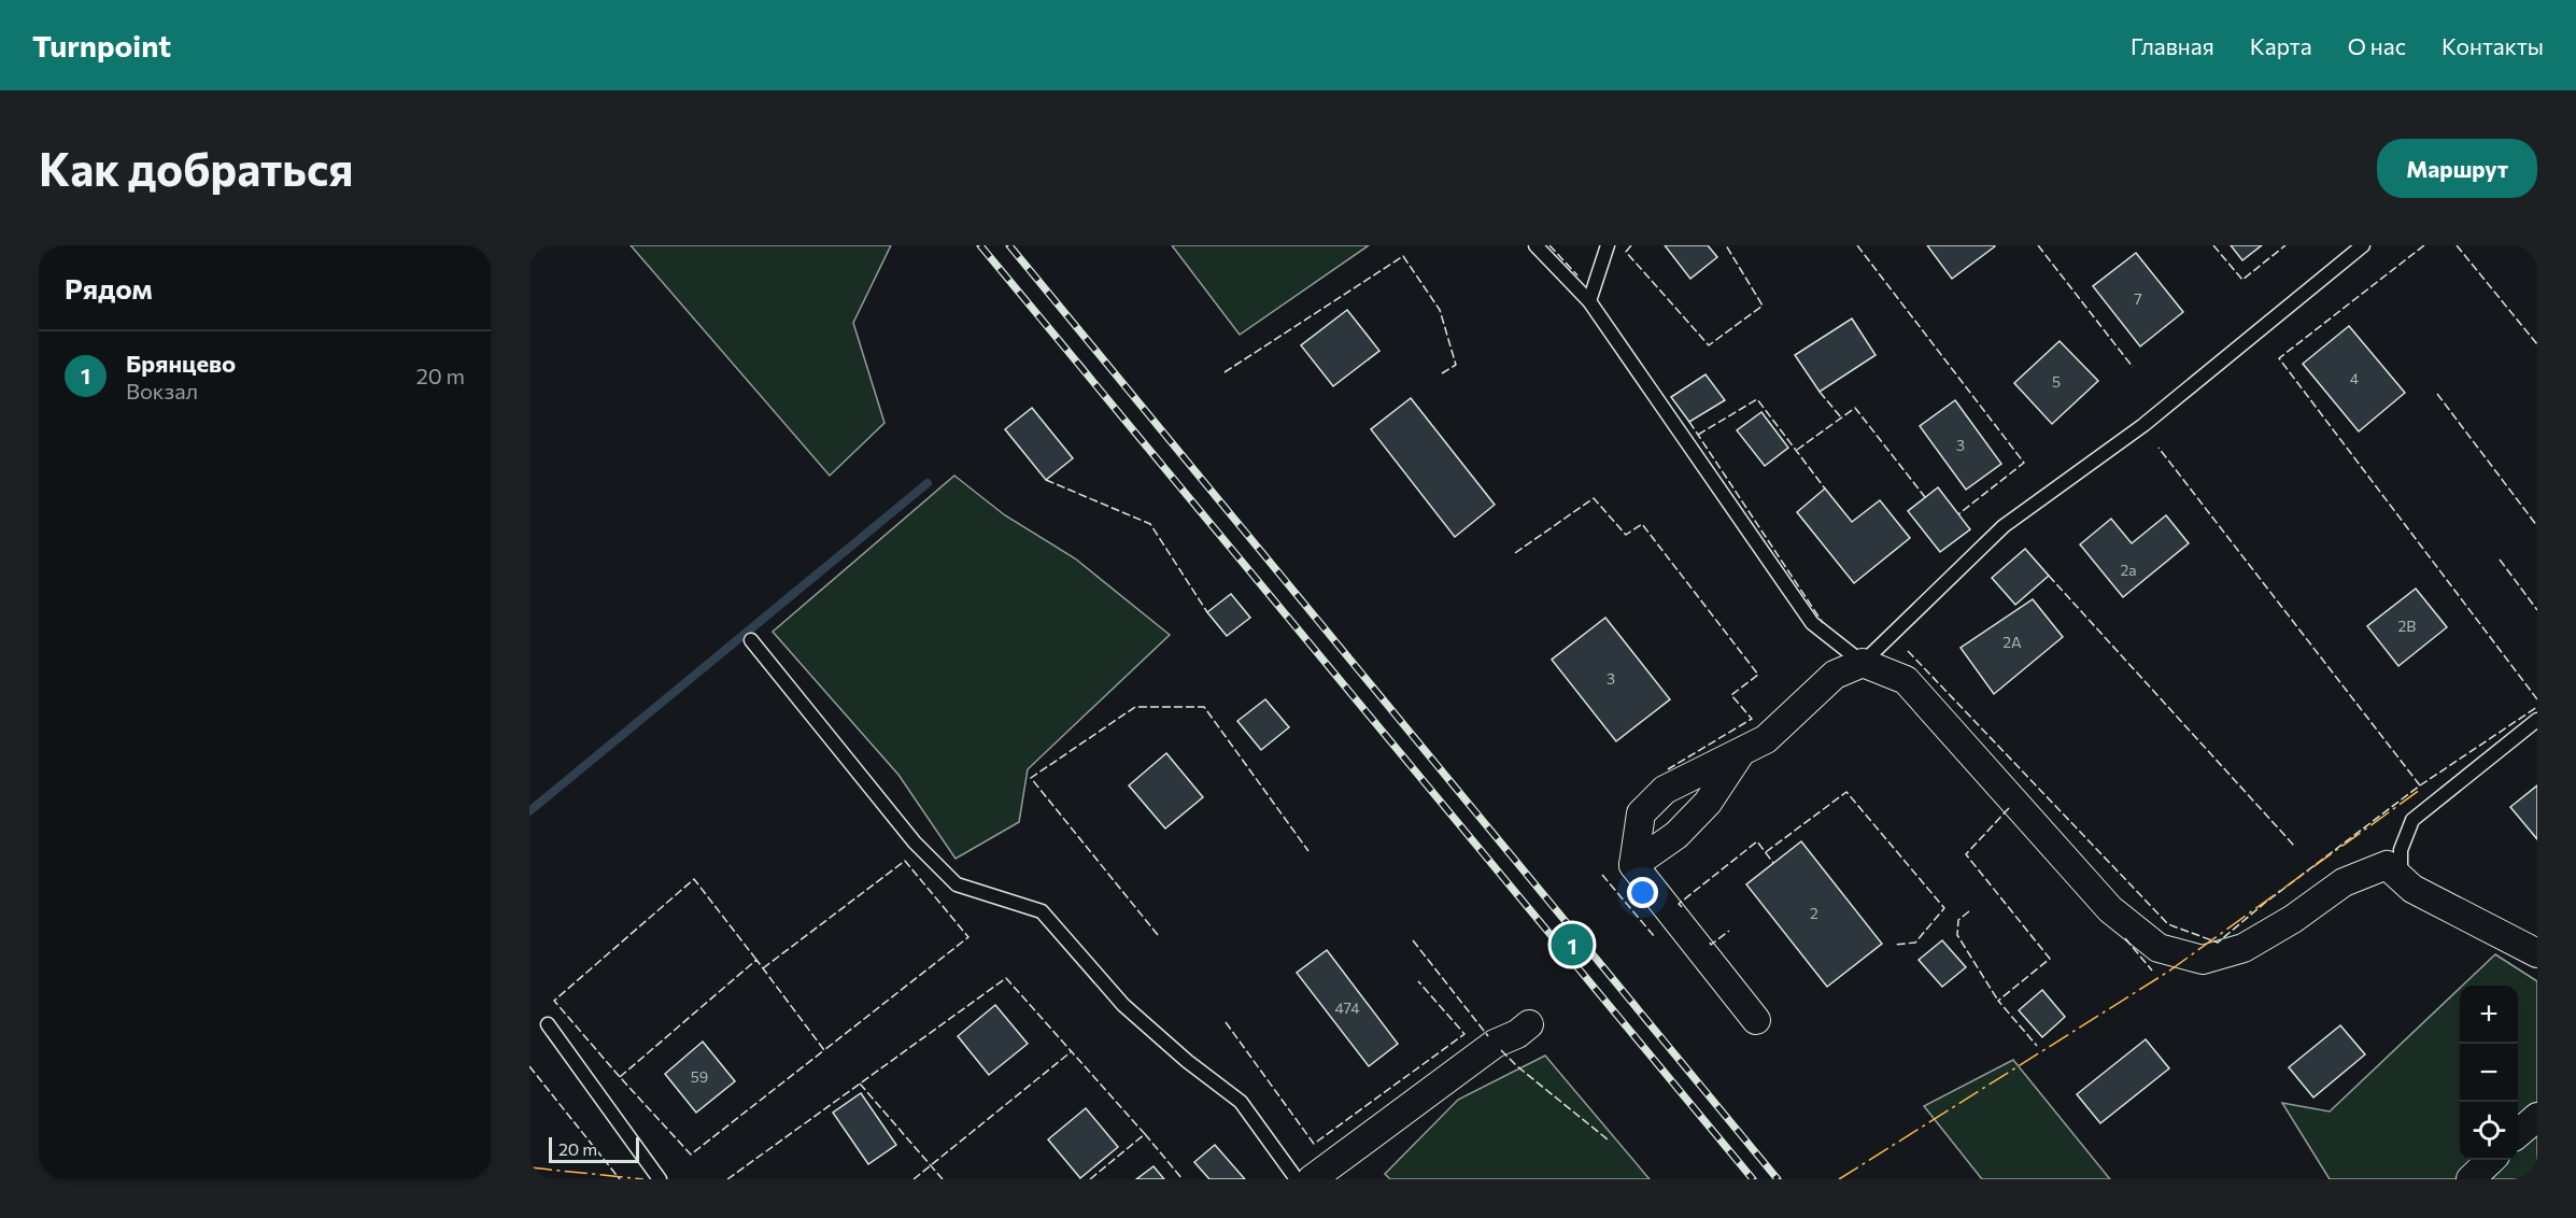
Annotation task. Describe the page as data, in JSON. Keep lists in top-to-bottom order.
{
  "house_numbers": [
    "7",
    "4",
    "5",
    "3",
    "2а",
    "2В",
    "2А",
    "3",
    "2",
    "474",
    "59"
  ],
  "scale_bar": "20 m",
  "page": {
    "header": "Turnpoint",
    "nav": [
      "Главная",
      "Карта",
      "О нас",
      "Контакты"
    ],
    "buttons": "Маршрут",
    "title": "Как добраться",
    "heading": "Рядом",
    "list": [
      {
        "mark": "1",
        "name": "Брянцево",
        "note": "Вокзал",
        "value": "20 m"
      }
    ],
    "pins": "1",
    "map_buttons": ["+", "−"],
    "scale": "20 m"
  }
}
